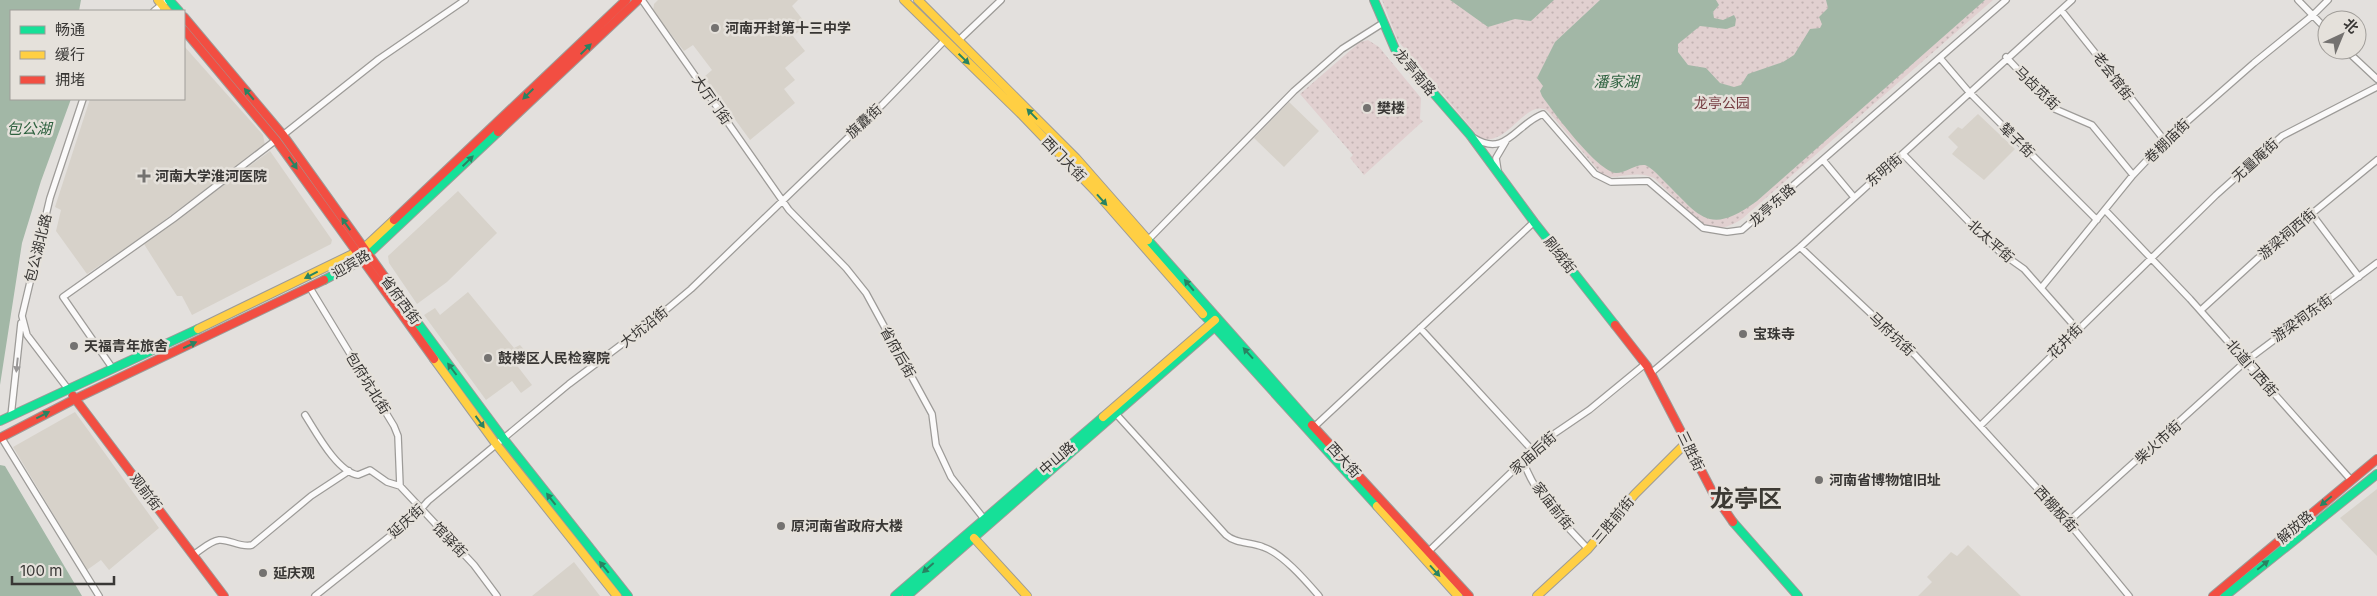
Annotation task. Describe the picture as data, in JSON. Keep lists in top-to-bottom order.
{
  "streets": {
    "main road": [
      "龙亭南路",
      "西门大街",
      "刷绒街",
      "迎宾路",
      "省府西街",
      "三胜街",
      "中山路",
      "西大街",
      "观前街",
      "三胜前街",
      "解放路"
    ],
    "street": [
      "老会馆街",
      "马齿苋街",
      "大厅门街",
      "旗纛街",
      "辇子街",
      "卷棚庙街",
      "无量庵街",
      "东明街",
      "龙亭东路",
      "游梁祠西街",
      "北太平街",
      "包公湖北路",
      "游梁祠东街",
      "大坑沿街",
      "马府坑街",
      "花井街",
      "省府后街",
      "北道门西街",
      "包府坑北街",
      "柴火市街",
      "家庙后街",
      "家庙前街",
      "西棚板街",
      "延庆街",
      "馆驿街"
    ]
  },
  "crossings": [
    ["龙亭南路", "刷绒街"],
    ["老会馆街", "卷棚庙街"],
    ["老会馆街", "东明街"],
    ["马齿苋街", "卷棚庙街"],
    ["马齿苋街", "东明街"],
    ["大厅门街", "旗纛街"],
    ["大厅门街", "大坑沿街"],
    ["大厅门街", "省府后街"],
    ["旗纛街", "西门大街"],
    ["旗纛街", "大坑沿街"],
    ["旗纛街", "省府后街"],
    ["辇子街", "卷棚庙街"],
    ["辇子街", "东明街"],
    ["辇子街", "龙亭东路"],
    ["卷棚庙街", "北太平街"],
    ["卷棚庙街", "北道门西街"],
    ["西门大街", "中山路"],
    ["西门大街", "西大街"],
    ["无量庵街", "花井街"],
    ["无量庵街", "北道门西街"],
    ["东明街", "北太平街"],
    ["东明街", "刷绒街"],
    ["东明街", "马府坑街"],
    ["东明街", "三胜街"],
    ["游梁祠西街", "北道门西街"],
    ["北太平街", "花井街"],
    ["包公湖北路", "迎宾路"],
    ["刷绒街", "三胜街"],
    ["刷绒街", "家庙后街"],
    ["迎宾路", "省府西街"],
    ["迎宾路", "包府坑北街"],
    ["迎宾路", "观前街"],
    ["省府西街", "大坑沿街"],
    ["省府西街", "延庆街"],
    ["游梁祠东街", "北道门西街"],
    ["游梁祠东街", "柴火市街"],
    ["大坑沿街", "省府后街"],
    ["大坑沿街", "延庆街"],
    ["马府坑街", "花井街"],
    ["马府坑街", "西棚板街"],
    ["花井街", "北道门西街"],
    ["花井街", "西棚板街"],
    ["省府后街", "中山路"],
    ["北道门西街", "柴火市街"],
    ["北道门西街", "解放路"],
    ["包府坑北街", "馆驿街"],
    ["柴火市街", "西棚板街"],
    ["三胜街", "三胜前街"],
    ["家庙后街", "西大街"],
    ["家庙后街", "家庙前街"],
    ["中山路", "西大街"],
    ["家庙前街", "三胜前街"],
    ["延庆街", "馆驿街"]
  ],
  "districts": ["龙亭区"],
  "water": ["潘家湖", "包公湖"],
  "parks": ["龙亭公园"],
  "places": {
    "other": [
      "河南开封第十三中学",
      "樊楼",
      "宝珠寺",
      "天福青年旅舍",
      "鼓楼区人民检察院",
      "河南省博物馆旧址",
      "原河南省政府大楼",
      "延庆观"
    ],
    "health": ["河南大学淮河医院"]
  },
  "legend": ["畅通", "缓行", "拥堵"],
  "scale_bar": "100 m",
  "north": "top right"
}
